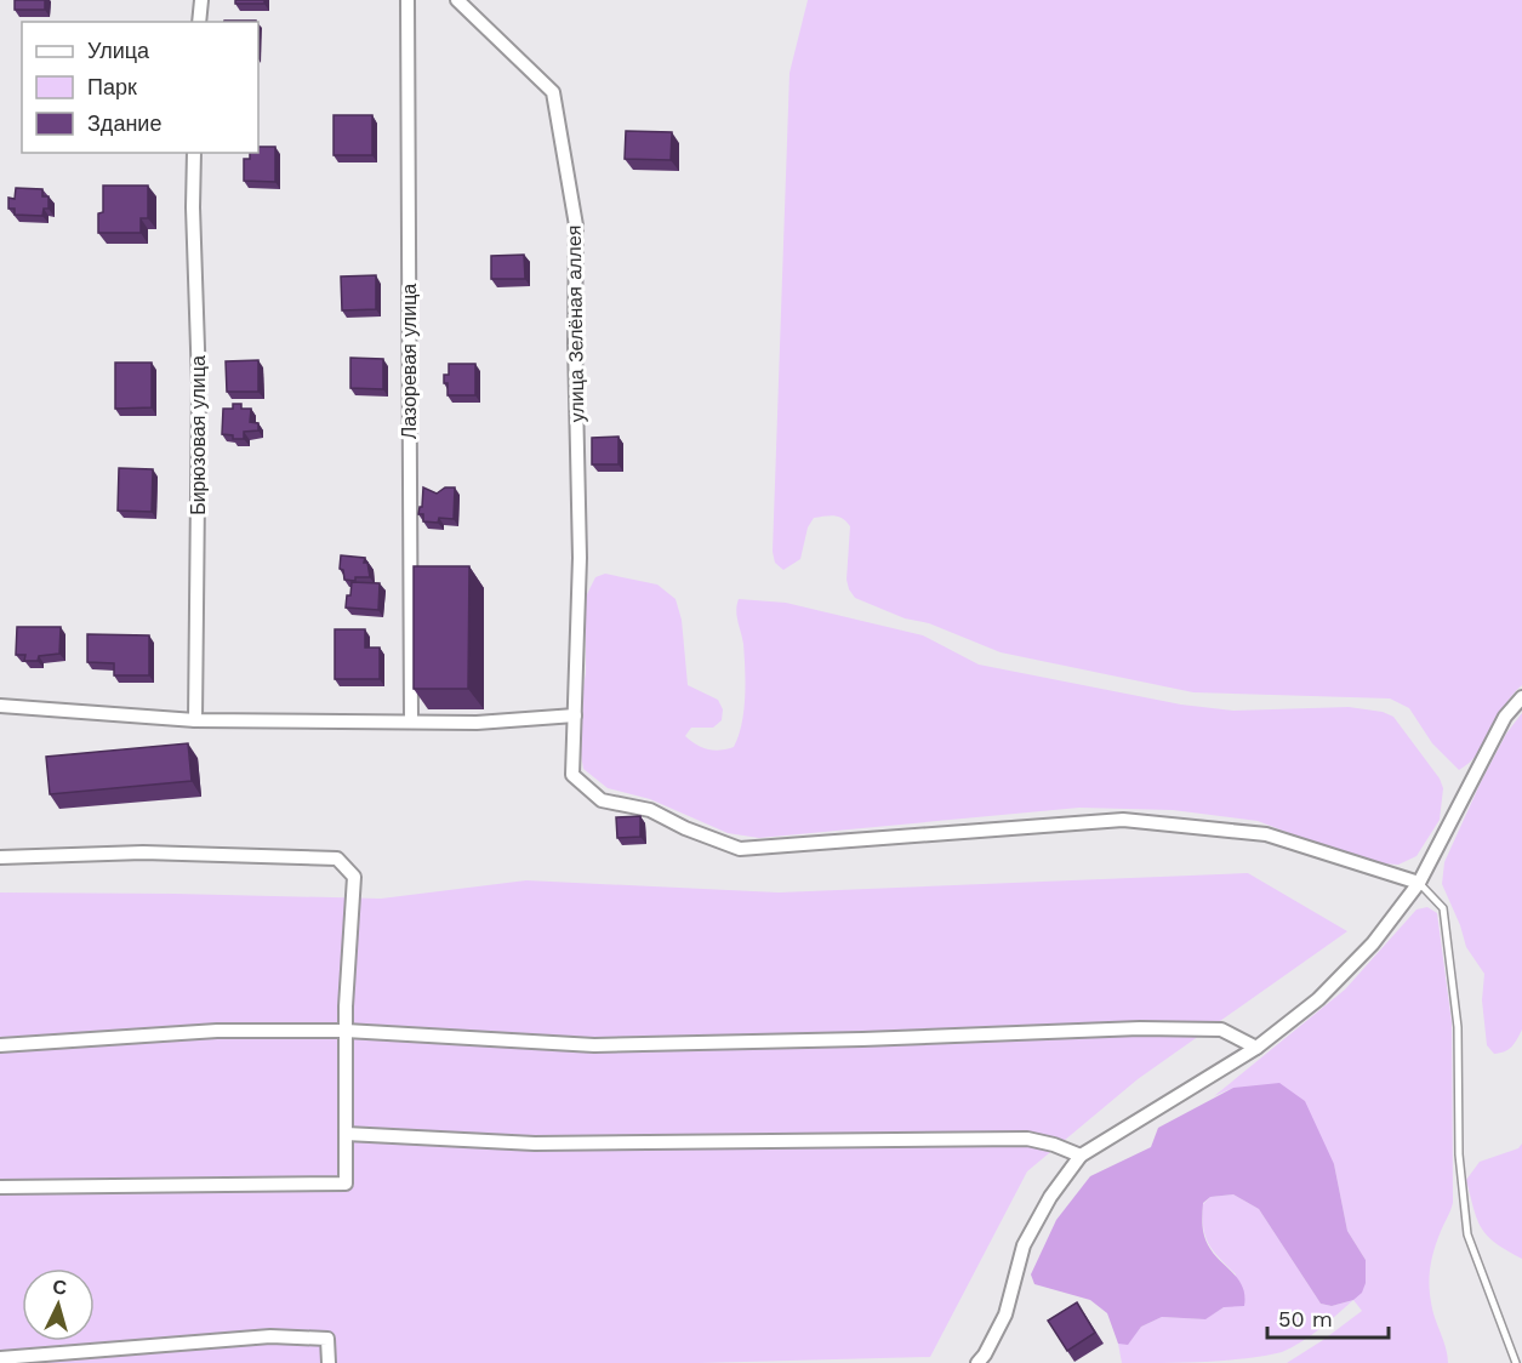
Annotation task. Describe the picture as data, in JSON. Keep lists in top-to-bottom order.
{
  "streets": {
    "street": ["улица Зелёная аллея", "Лазоревая улица", "Бирюзовая улица"]
  },
  "legend": ["Улица", "Парк", "Здание"],
  "scale_bar": "50 m",
  "north": "top"
}
